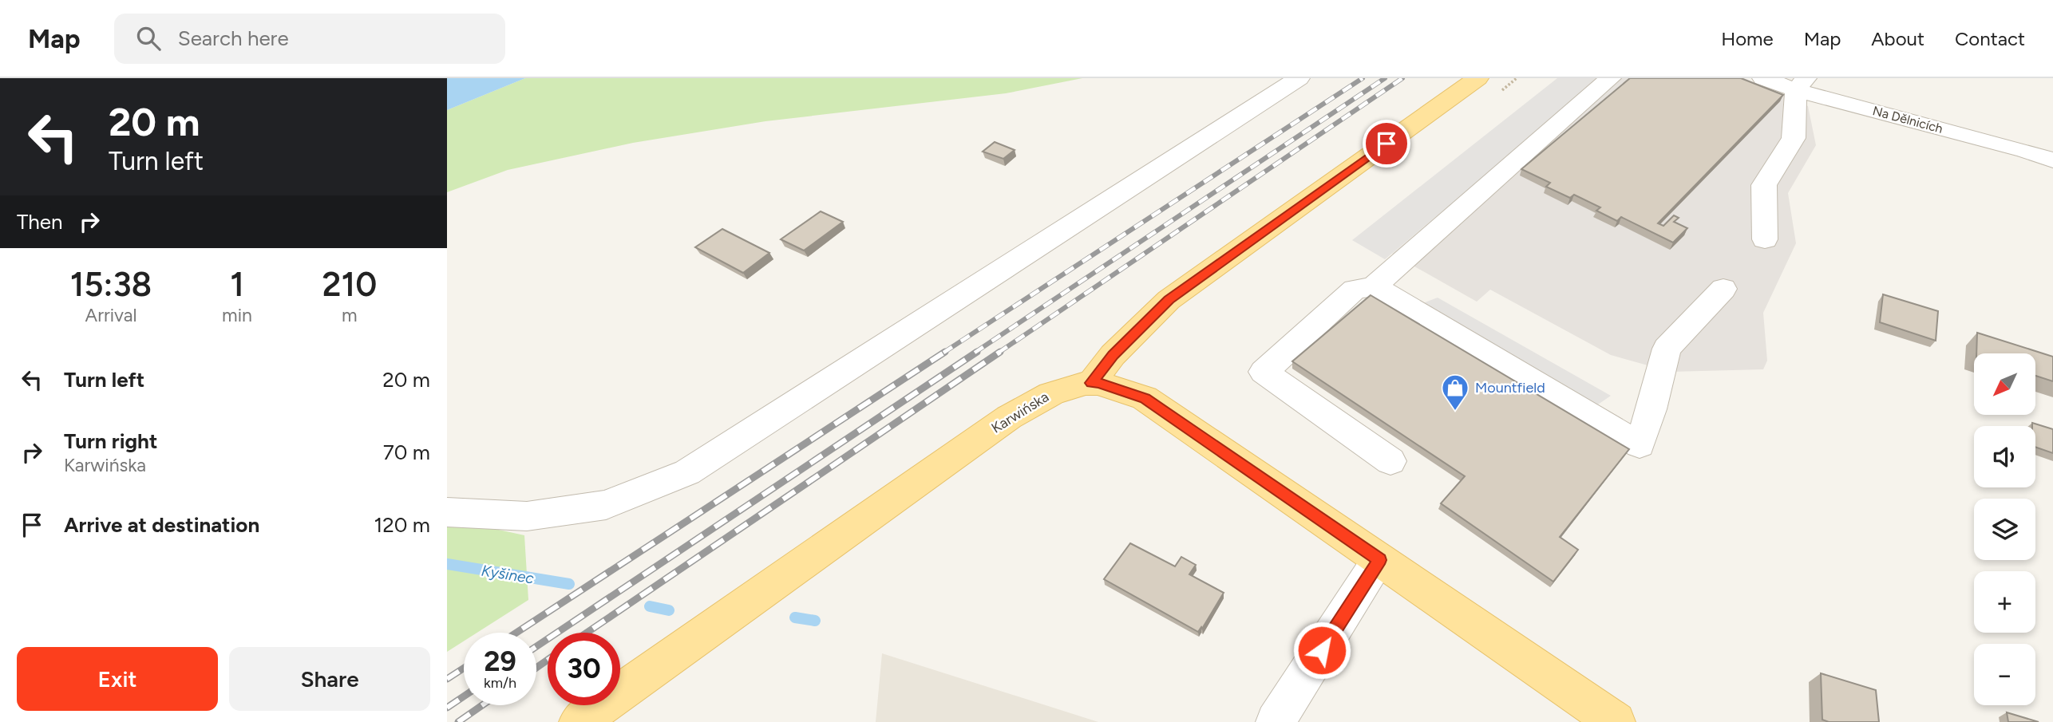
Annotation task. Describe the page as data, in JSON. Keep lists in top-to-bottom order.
{
  "streets": {
    "main road": ["Karwińska"],
    "street": ["Na Dělnicích"]
  },
  "water": ["Kyšinec"],
  "places": {
    "shop": ["Mountfield"]
  },
  "north": "bottom left",
  "page": {
    "header": "Map",
    "search": "Search here",
    "nav": [
      "Home",
      "Map",
      "About",
      "Contact"
    ],
    "turn": ["20 m", "Turn left"],
    "then": "Then",
    "eta": [
      "15:38",
      "Arrival",
      "1",
      "min",
      "210",
      "m"
    ],
    "list": [
      {
        "name": "Turn left",
        "value": "20 m"
      },
      {
        "name": "Turn right",
        "note": "Karwińska",
        "value": "70 m"
      },
      {
        "name": "Arrive at destination",
        "value": "120 m"
      }
    ],
    "map_buttons": ["+", "−"],
    "speed": "29 km/h",
    "limit": "30",
    "buttons": ["Exit", "Share"]
  }
}
